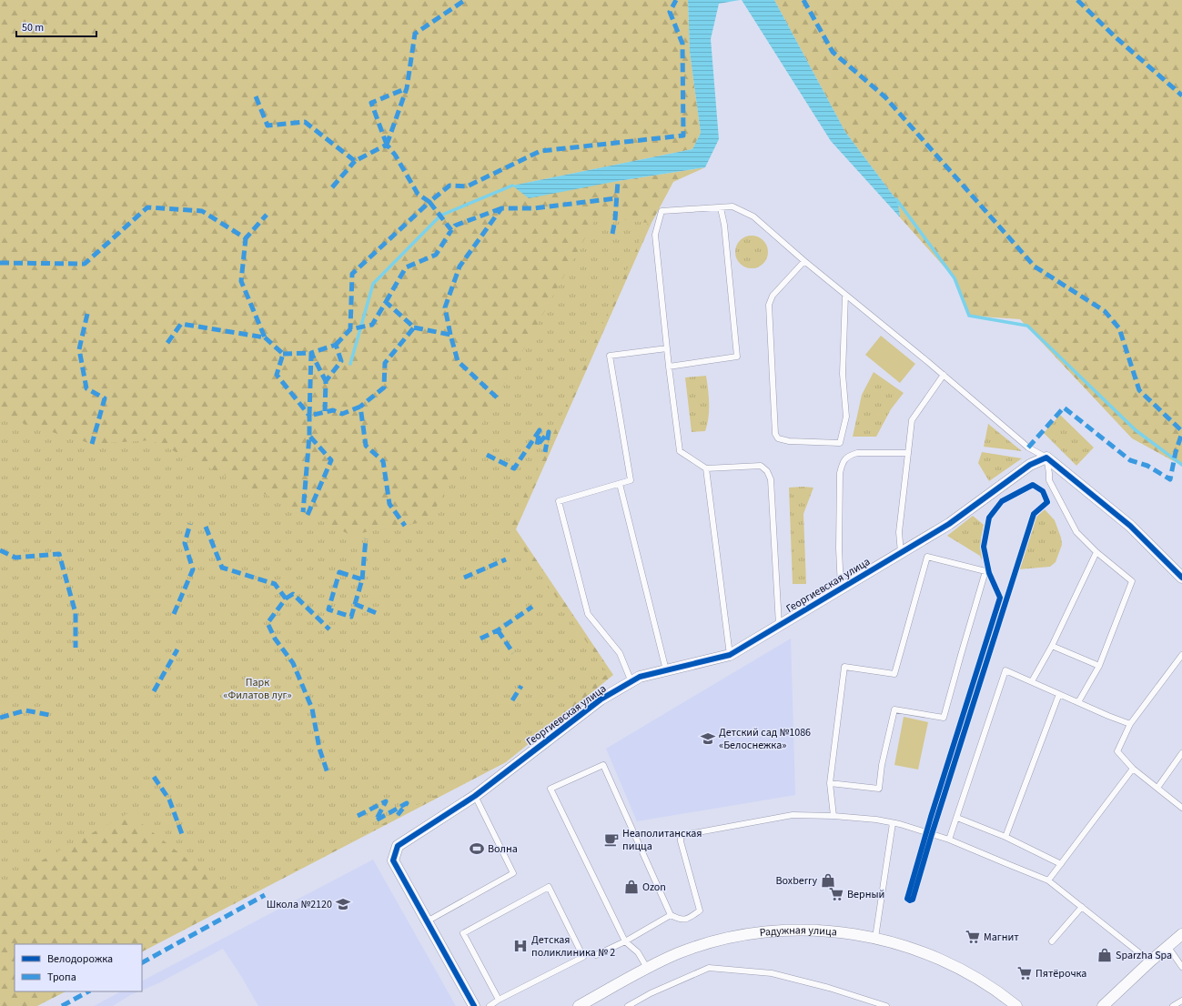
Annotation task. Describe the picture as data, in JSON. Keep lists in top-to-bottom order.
{
  "streets": {
    "street": ["Георгиевская улица", "Радужная улица"]
  },
  "parks": ["Парк «Филатов луг»"],
  "places": {
    "school or university": ["Детский сад №1086 «Белоснежка»", "Школа №2120"],
    "cafe": ["Неаполитанская пицца"],
    "sports": ["Волна"],
    "shop": ["Boxberry", "Ozon", "Sparzha Spa"],
    "supermarket": ["Верный", "Магнит", "Пятёрочка"],
    "hospital": ["Детская поликлиника № 2"]
  },
  "legend": ["Велодорожка", "Тропа"],
  "scale_bar": "50 m"
}
